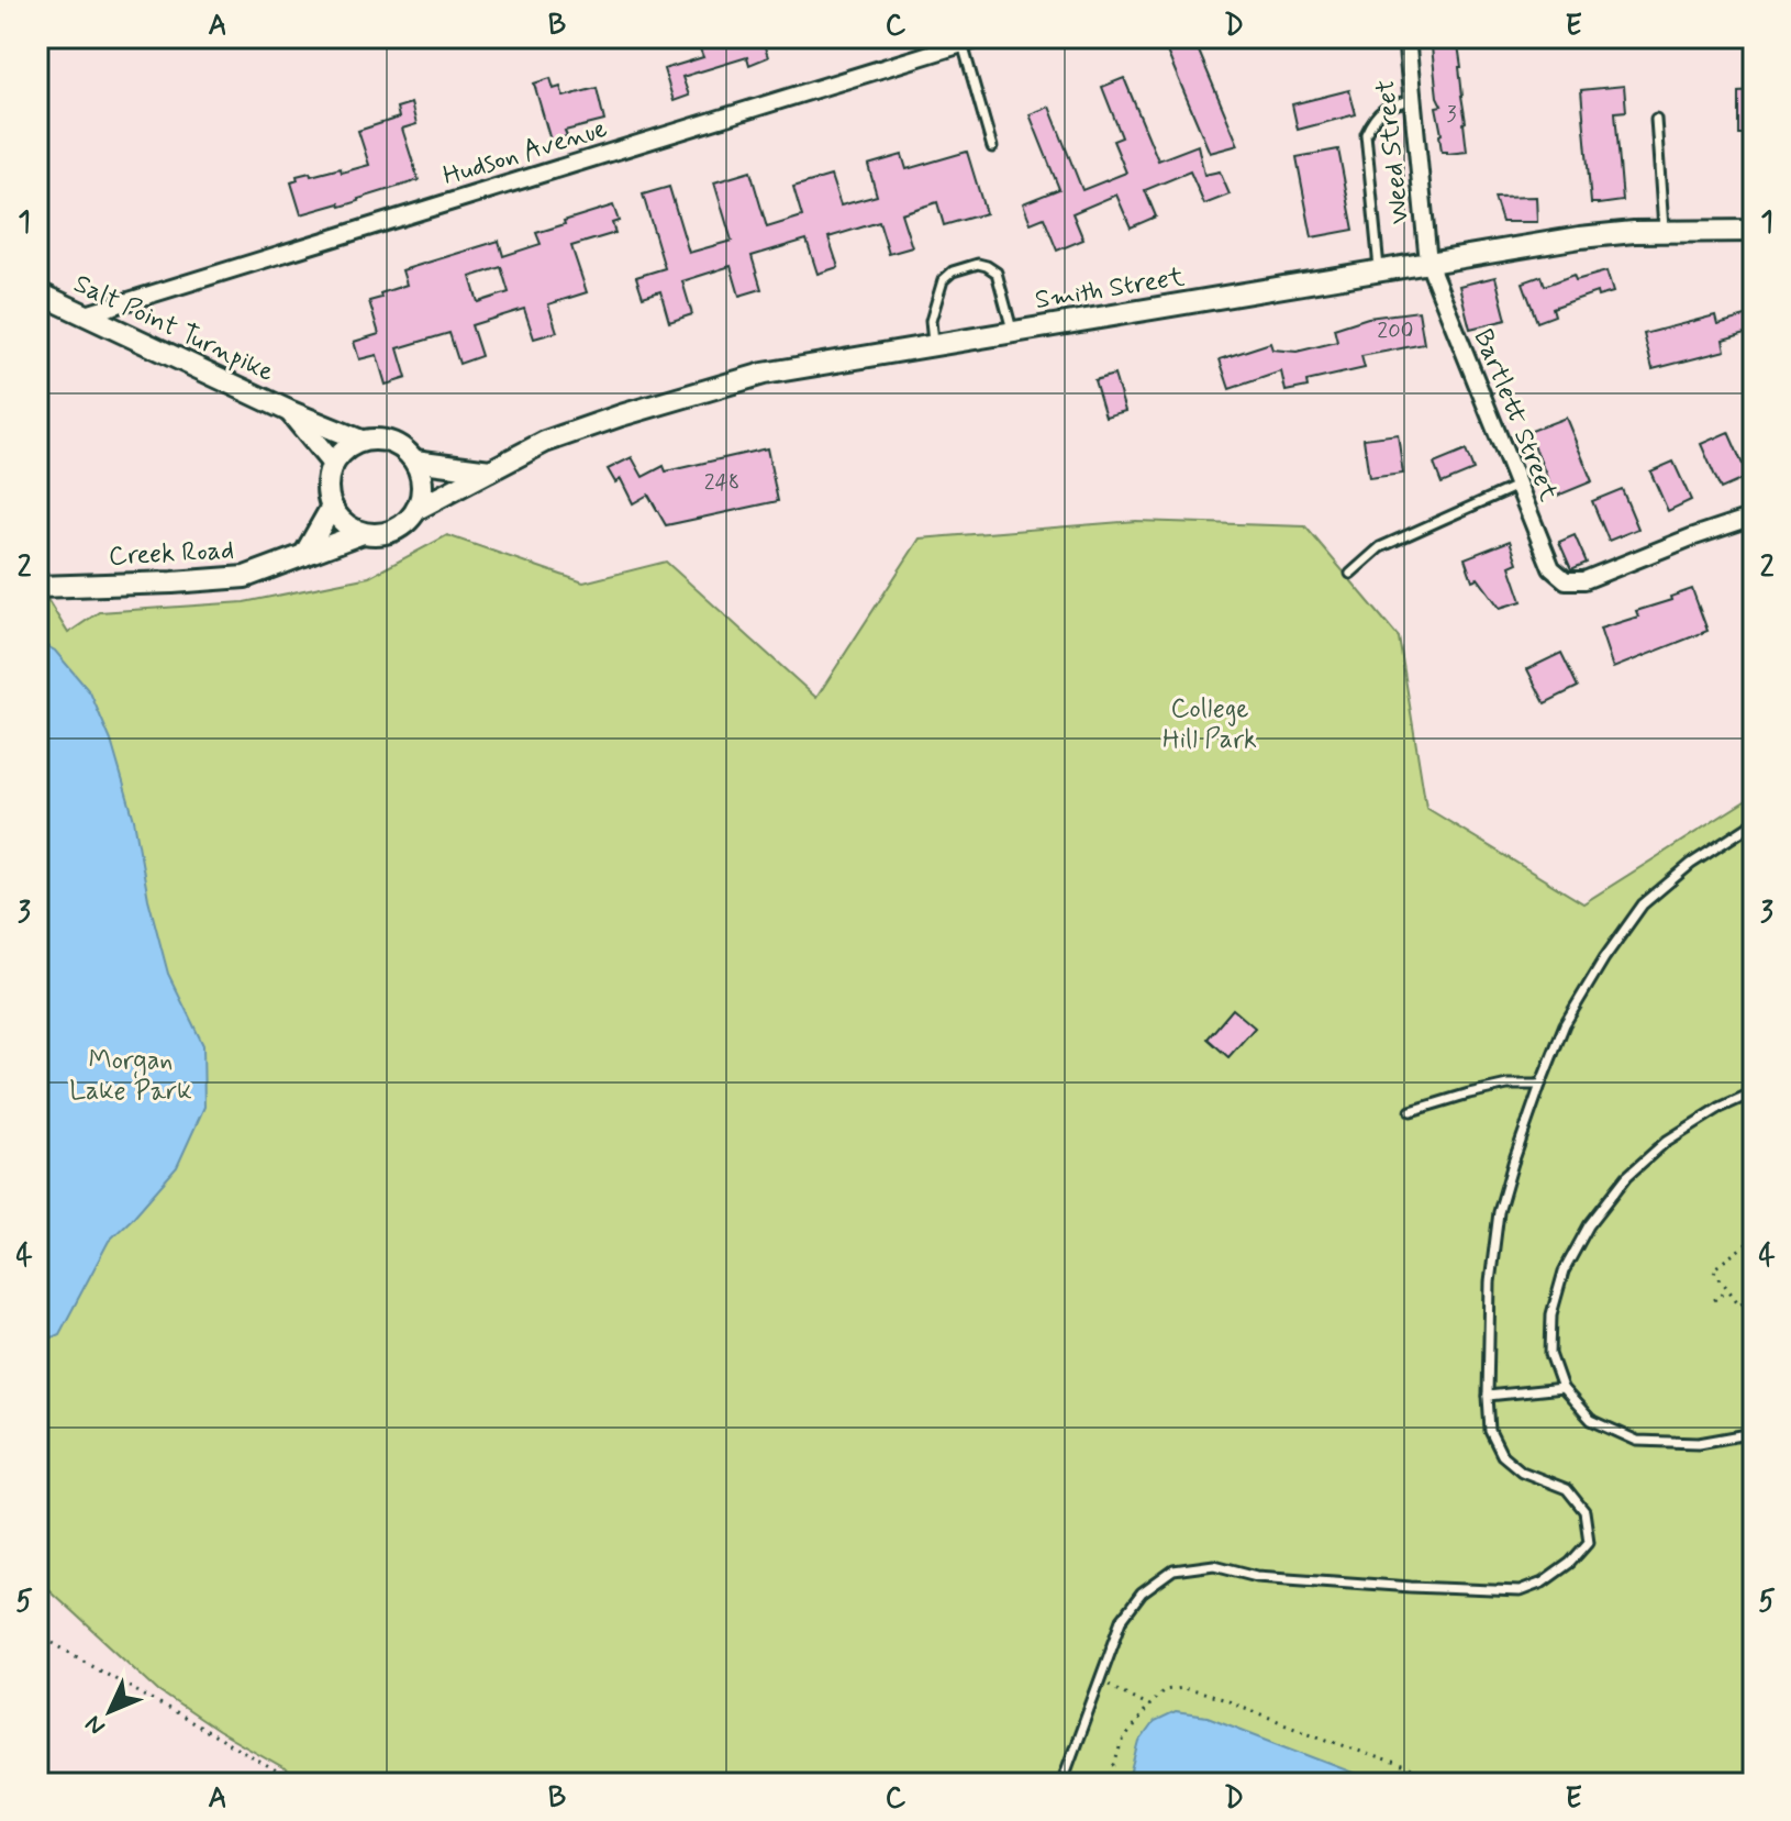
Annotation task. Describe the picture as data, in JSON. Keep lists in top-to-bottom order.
{
  "streets": {
    "street": [
      "Weed Street",
      "Hudson Avenue",
      "Smith Street",
      "Salt Point Turnpike",
      "Bartlett Street",
      "Creek Road"
    ]
  },
  "crossings": [
    ["Weed Street", "Smith Street"],
    ["Weed Street", "Bartlett Street"],
    ["Hudson Avenue", "Salt Point Turnpike"],
    ["Smith Street", "Salt Point Turnpike"],
    ["Smith Street", "Bartlett Street"],
    ["Smith Street", "Creek Road"],
    ["Salt Point Turnpike", "Creek Road"]
  ],
  "parks": ["College Hill Park", "Morgan Lake Park"],
  "house_numbers": ["3", "200", "248"],
  "north": "bottom left",
  "grid": {
    "columns": [
      "A",
      "B",
      "C",
      "D",
      "E"
    ],
    "rows": [
      "1",
      "2",
      "3",
      "4",
      "5"
    ]
  }
}
